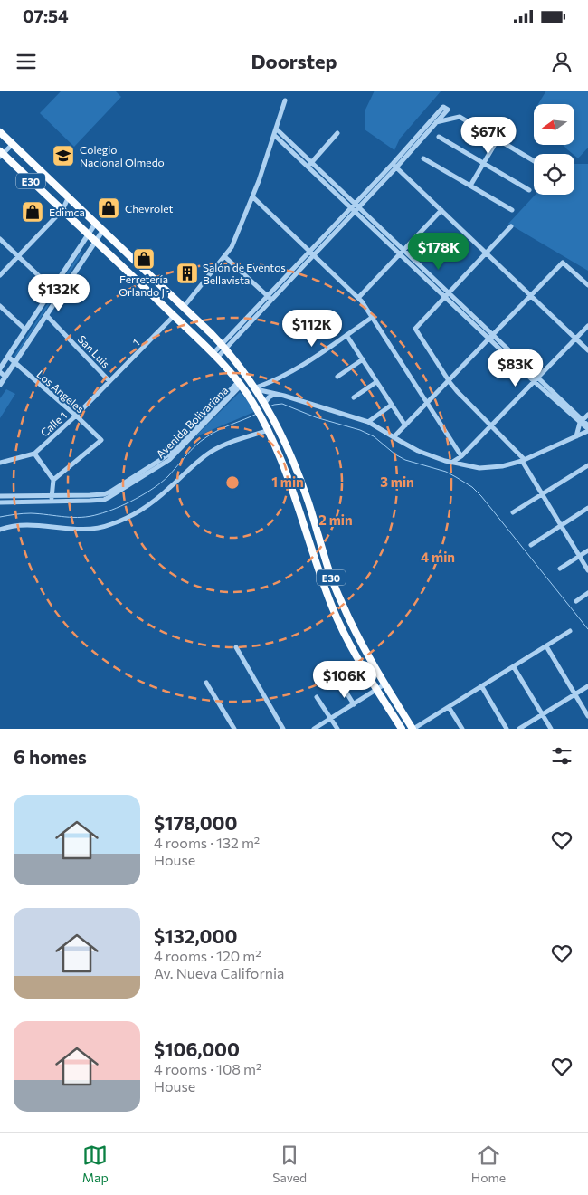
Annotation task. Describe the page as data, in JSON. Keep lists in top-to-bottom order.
{
  "streets": {
    "highway": ["E30"],
    "street": [
      "1",
      "San Luis",
      "Los Angeles",
      "Avenida Bolivariana",
      "Calle 1"
    ]
  },
  "crossings": [
    ["E30", "1"],
    ["E30", "Avenida Bolivariana"],
    ["1", "San Luis"],
    ["1", "Calle 1"],
    ["San Luis", "Calle 1"],
    ["Los Angeles", "Calle 1"]
  ],
  "places": {
    "school or university": ["Colegio Nacional Olmedo"],
    "shop": ["Chevrolet", "Edimca", "Ferretería Orlando Jr"],
    "building": ["Salón de Eventos Bellavista"]
  },
  "north": "left",
  "page": {
    "status": "07:54",
    "header": "Doorstep",
    "price": [
      "$67K",
      "$178K",
      "$132K",
      "$112K",
      "$83K",
      "$106K"
    ],
    "heading": "6 homes",
    "list": [
      {
        "name": "$178,000",
        "note": "4 rooms · 132 m² · House"
      },
      {
        "name": "$132,000",
        "note": "4 rooms · 120 m² · Av. Nueva California"
      },
      {
        "name": "$106,000",
        "note": "4 rooms · 108 m² · House"
      }
    ],
    "tabs": ["Map", "Saved", "Home"]
  },
  "rings": [
    "1 min",
    "3 min",
    "2 min",
    "4 min"
  ]
}
